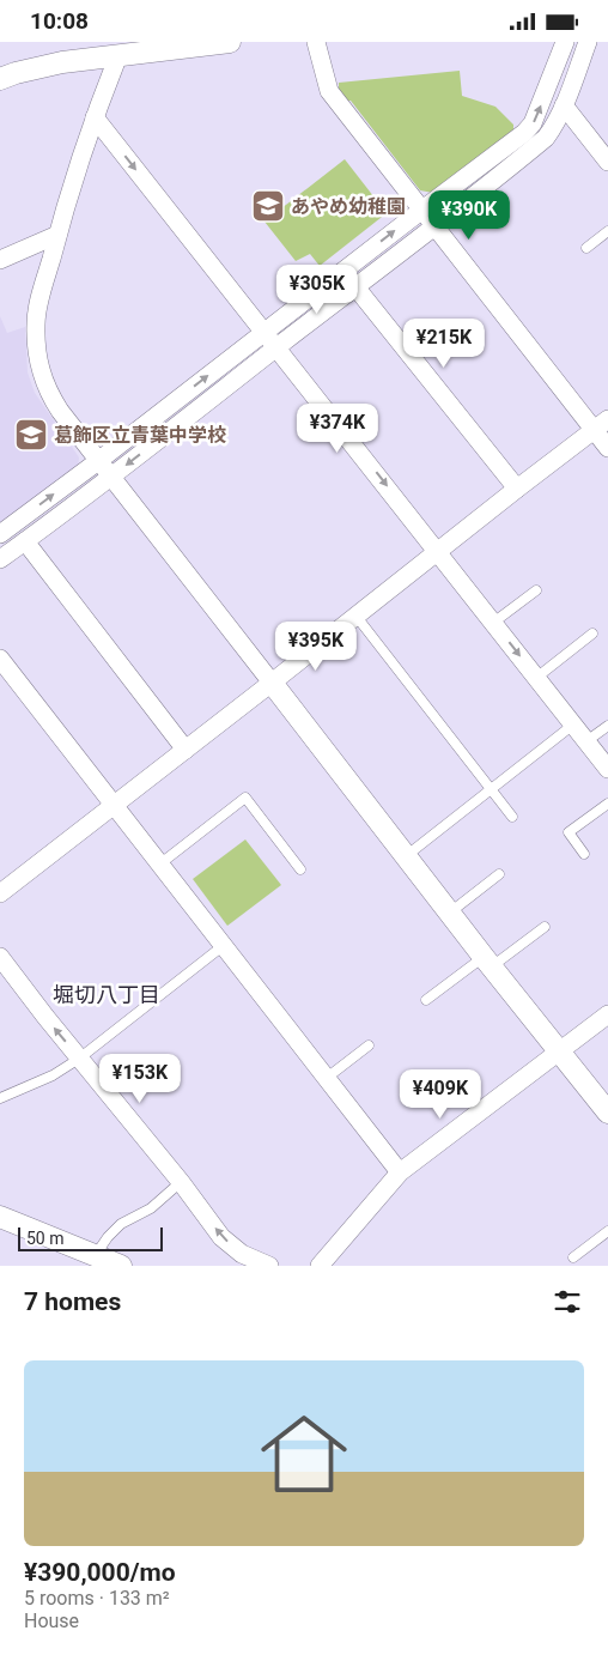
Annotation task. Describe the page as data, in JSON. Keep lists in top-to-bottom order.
{
  "districts": ["堀切八丁目"],
  "places": {
    "school or university": ["あやめ幼稚園", "葛飾区立青葉中学校"]
  },
  "scale_bar": "50 m",
  "page": {
    "status": "10:08",
    "price": [
      "¥390K",
      "¥305K",
      "¥215K",
      "¥374K",
      "¥395K",
      "¥153K",
      "¥409K"
    ],
    "scale": "50 m",
    "heading": "7 homes",
    "list": [
      {
        "name": "¥390,000/mo",
        "note": "5 rooms · 133 m² · House"
      }
    ]
  }
}
